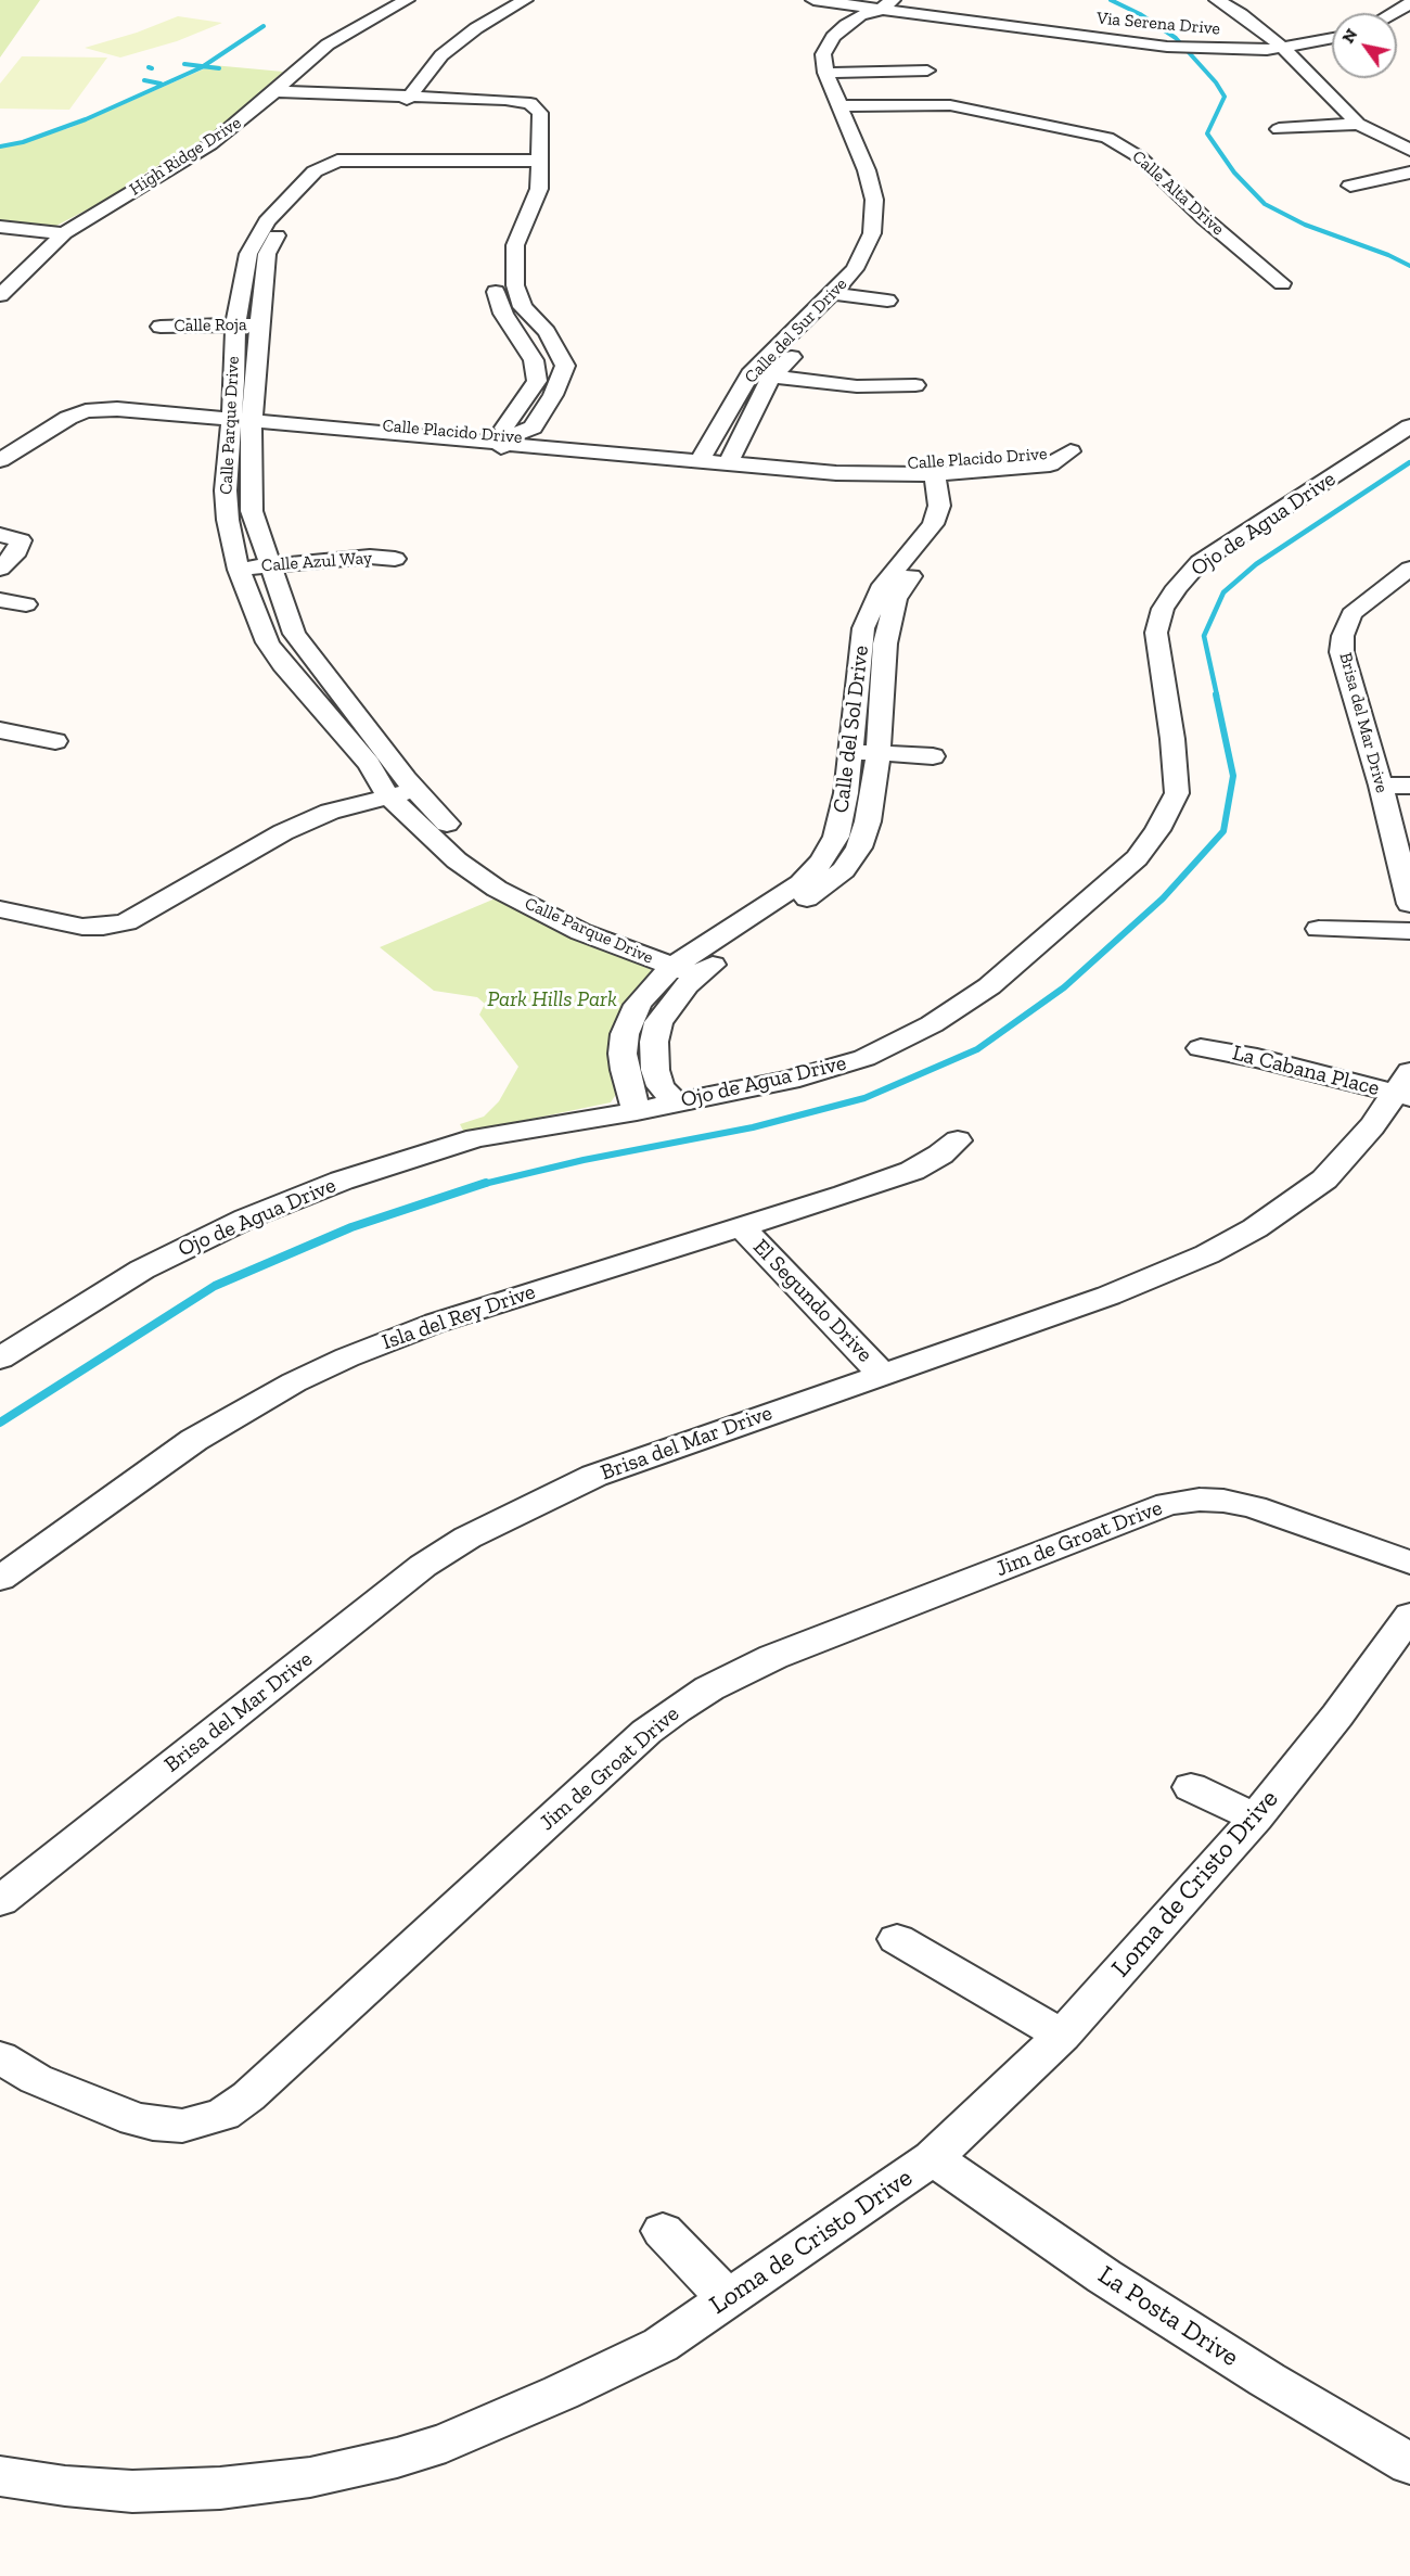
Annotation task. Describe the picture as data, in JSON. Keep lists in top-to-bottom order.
{
  "streets": {
    "street": [
      "Via Serena Drive",
      "High Ridge Drive",
      "Calle Alta Drive",
      "Calle Roja",
      "Calle del Sur Drive",
      "Calle Parque Drive",
      "Calle Placido Drive",
      "Ojo de Agua Drive",
      "Calle Azul Way",
      "Brisa del Mar Drive",
      "Calle del Sol Drive",
      "La Cabana Place",
      "El Segundo Drive",
      "Isla del Rey Drive",
      "Jim de Groat Drive",
      "Loma de Cristo Drive",
      "La Posta Drive"
    ]
  },
  "crossings": [
    ["Calle Alta Drive", "Calle del Sur Drive"],
    ["Calle Roja", "Calle Parque Drive"],
    ["Calle del Sur Drive", "Calle Placido Drive"],
    ["Calle Parque Drive", "Calle Placido Drive"],
    ["Calle Parque Drive", "Calle Azul Way"],
    ["Calle Parque Drive", "Calle del Sol Drive"],
    ["Calle Placido Drive", "Calle del Sol Drive"],
    ["Ojo de Agua Drive", "Calle del Sol Drive"],
    ["Brisa del Mar Drive", "La Cabana Place"],
    ["Brisa del Mar Drive", "El Segundo Drive"],
    ["El Segundo Drive", "Isla del Rey Drive"],
    ["Loma de Cristo Drive", "La Posta Drive"]
  ],
  "parks": ["Park Hills Park"],
  "north": "top left"
}
